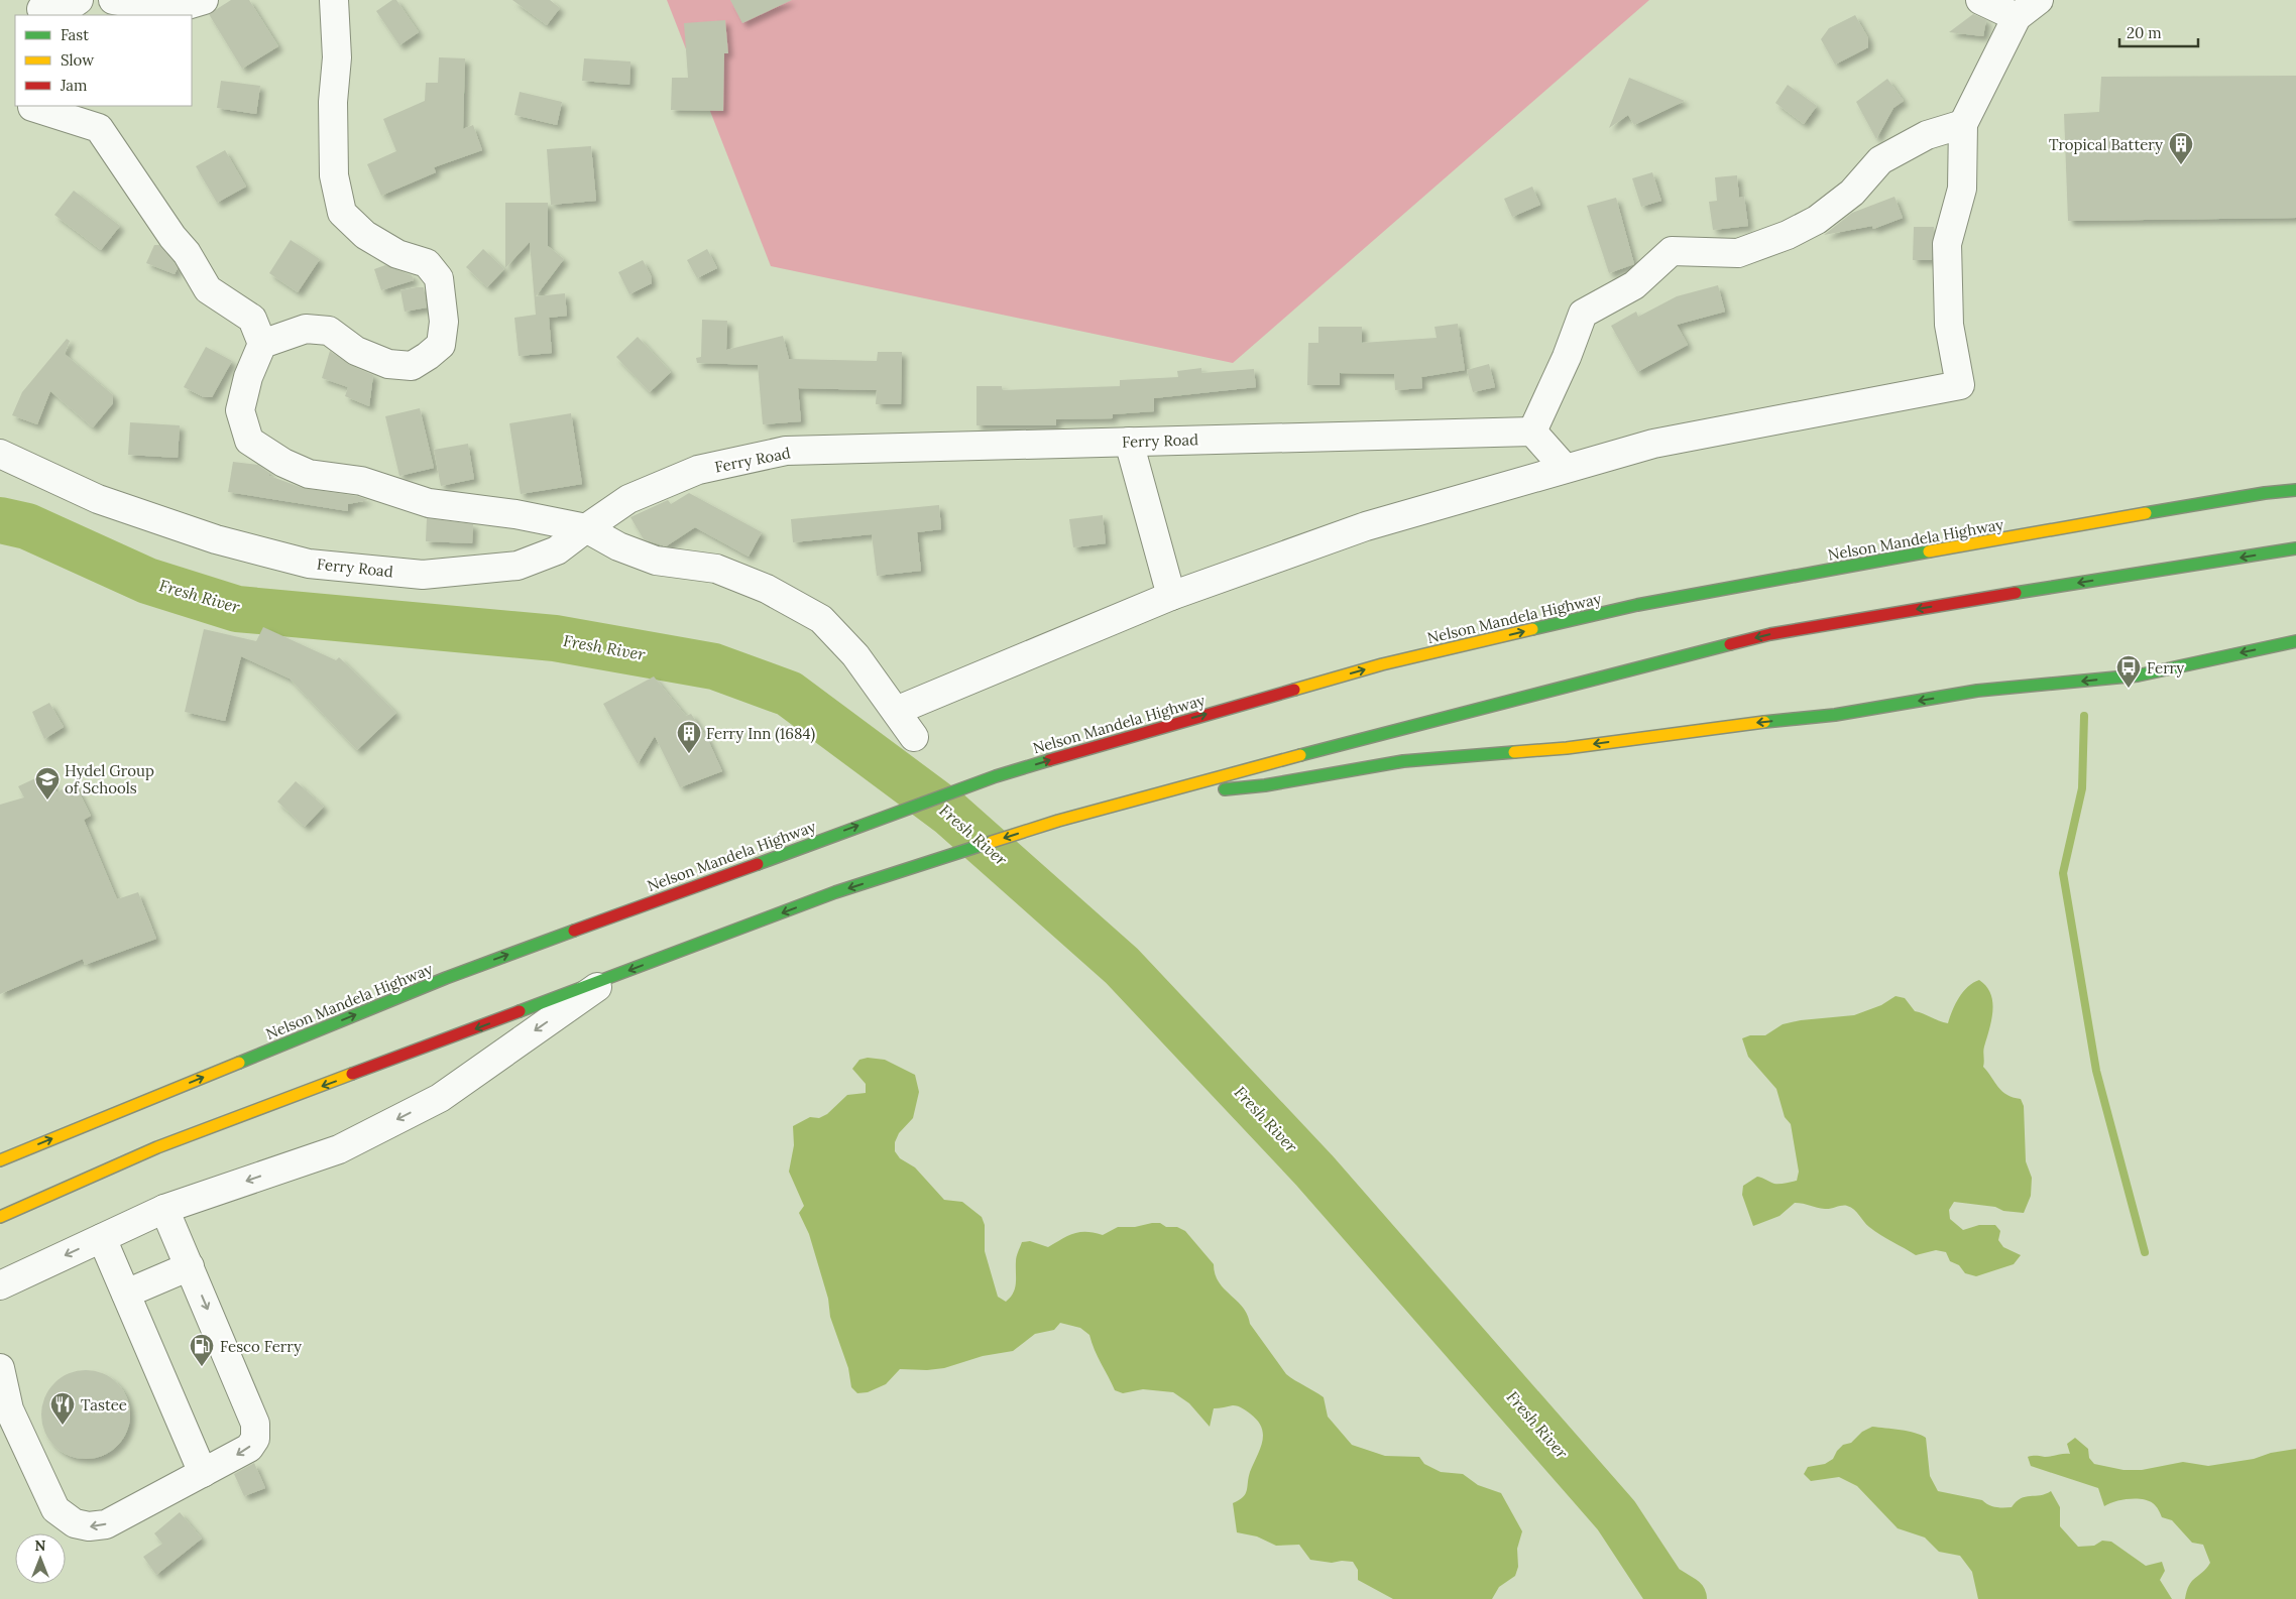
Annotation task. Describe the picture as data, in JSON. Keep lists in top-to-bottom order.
{
  "streets": {
    "highway": ["Nelson Mandela Highway"],
    "street": ["Ferry Road"]
  },
  "water": ["Fresh River"],
  "places": {
    "building": ["Tropical Battery", "Ferry Inn (1684)"],
    "bus stop": ["Ferry"],
    "school or university": ["Hydel Group of Schools"],
    "fuel station": ["Fesco Ferry"],
    "restaurant": ["Tastee"]
  },
  "legend": ["Fast", "Slow", "Jam"],
  "scale_bar": "20 m",
  "north": "top"
}
